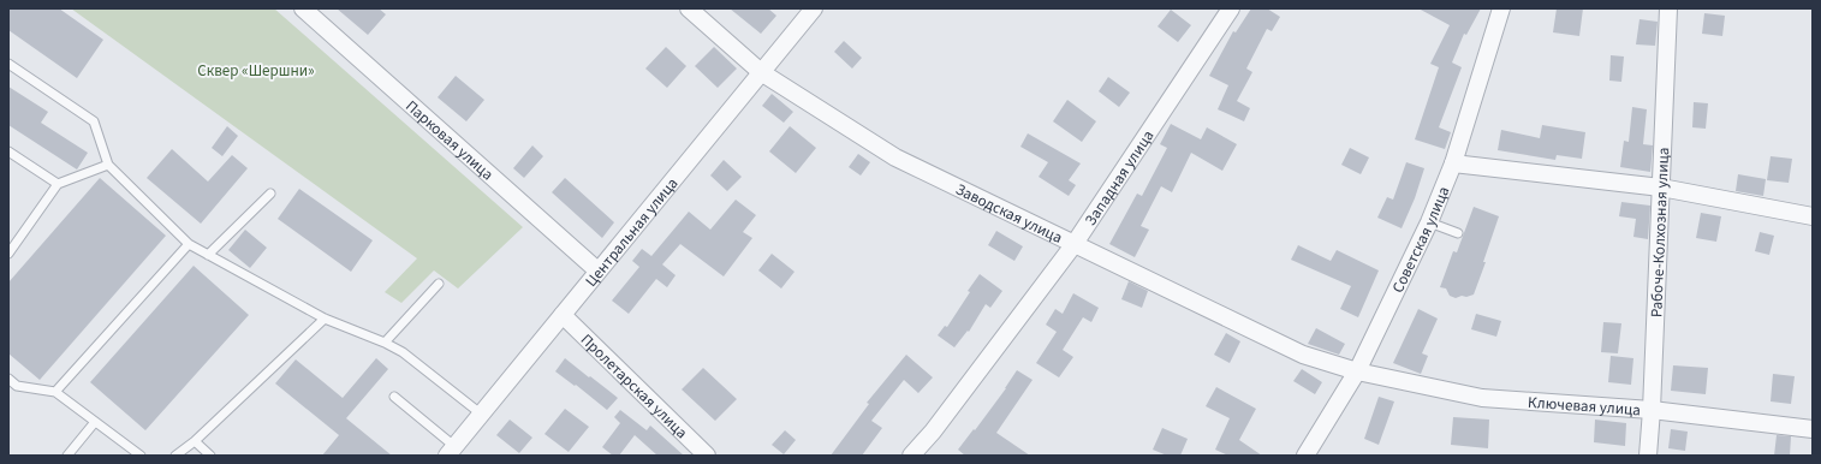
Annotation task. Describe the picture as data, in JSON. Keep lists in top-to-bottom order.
{
  "streets": {
    "street": [
      "Парковая улица",
      "Западная улица",
      "Заводская улица",
      "Центральная улица",
      "Рабоче-Колхозная улица",
      "Советская улица",
      "Пролетарская улица",
      "Ключевая улица"
    ]
  },
  "crossings": [
    ["Парковая улица", "Центральная улица"],
    ["Западная улица", "Заводская улица"],
    ["Заводская улица", "Центральная улица"],
    ["Заводская улица", "Советская улица"],
    ["Заводская улица", "Ключевая улица"],
    ["Центральная улица", "Пролетарская улица"],
    ["Рабоче-Колхозная улица", "Ключевая улица"],
    ["Советская улица", "Ключевая улица"]
  ],
  "parks": ["Сквер «Шершни»"]
}
